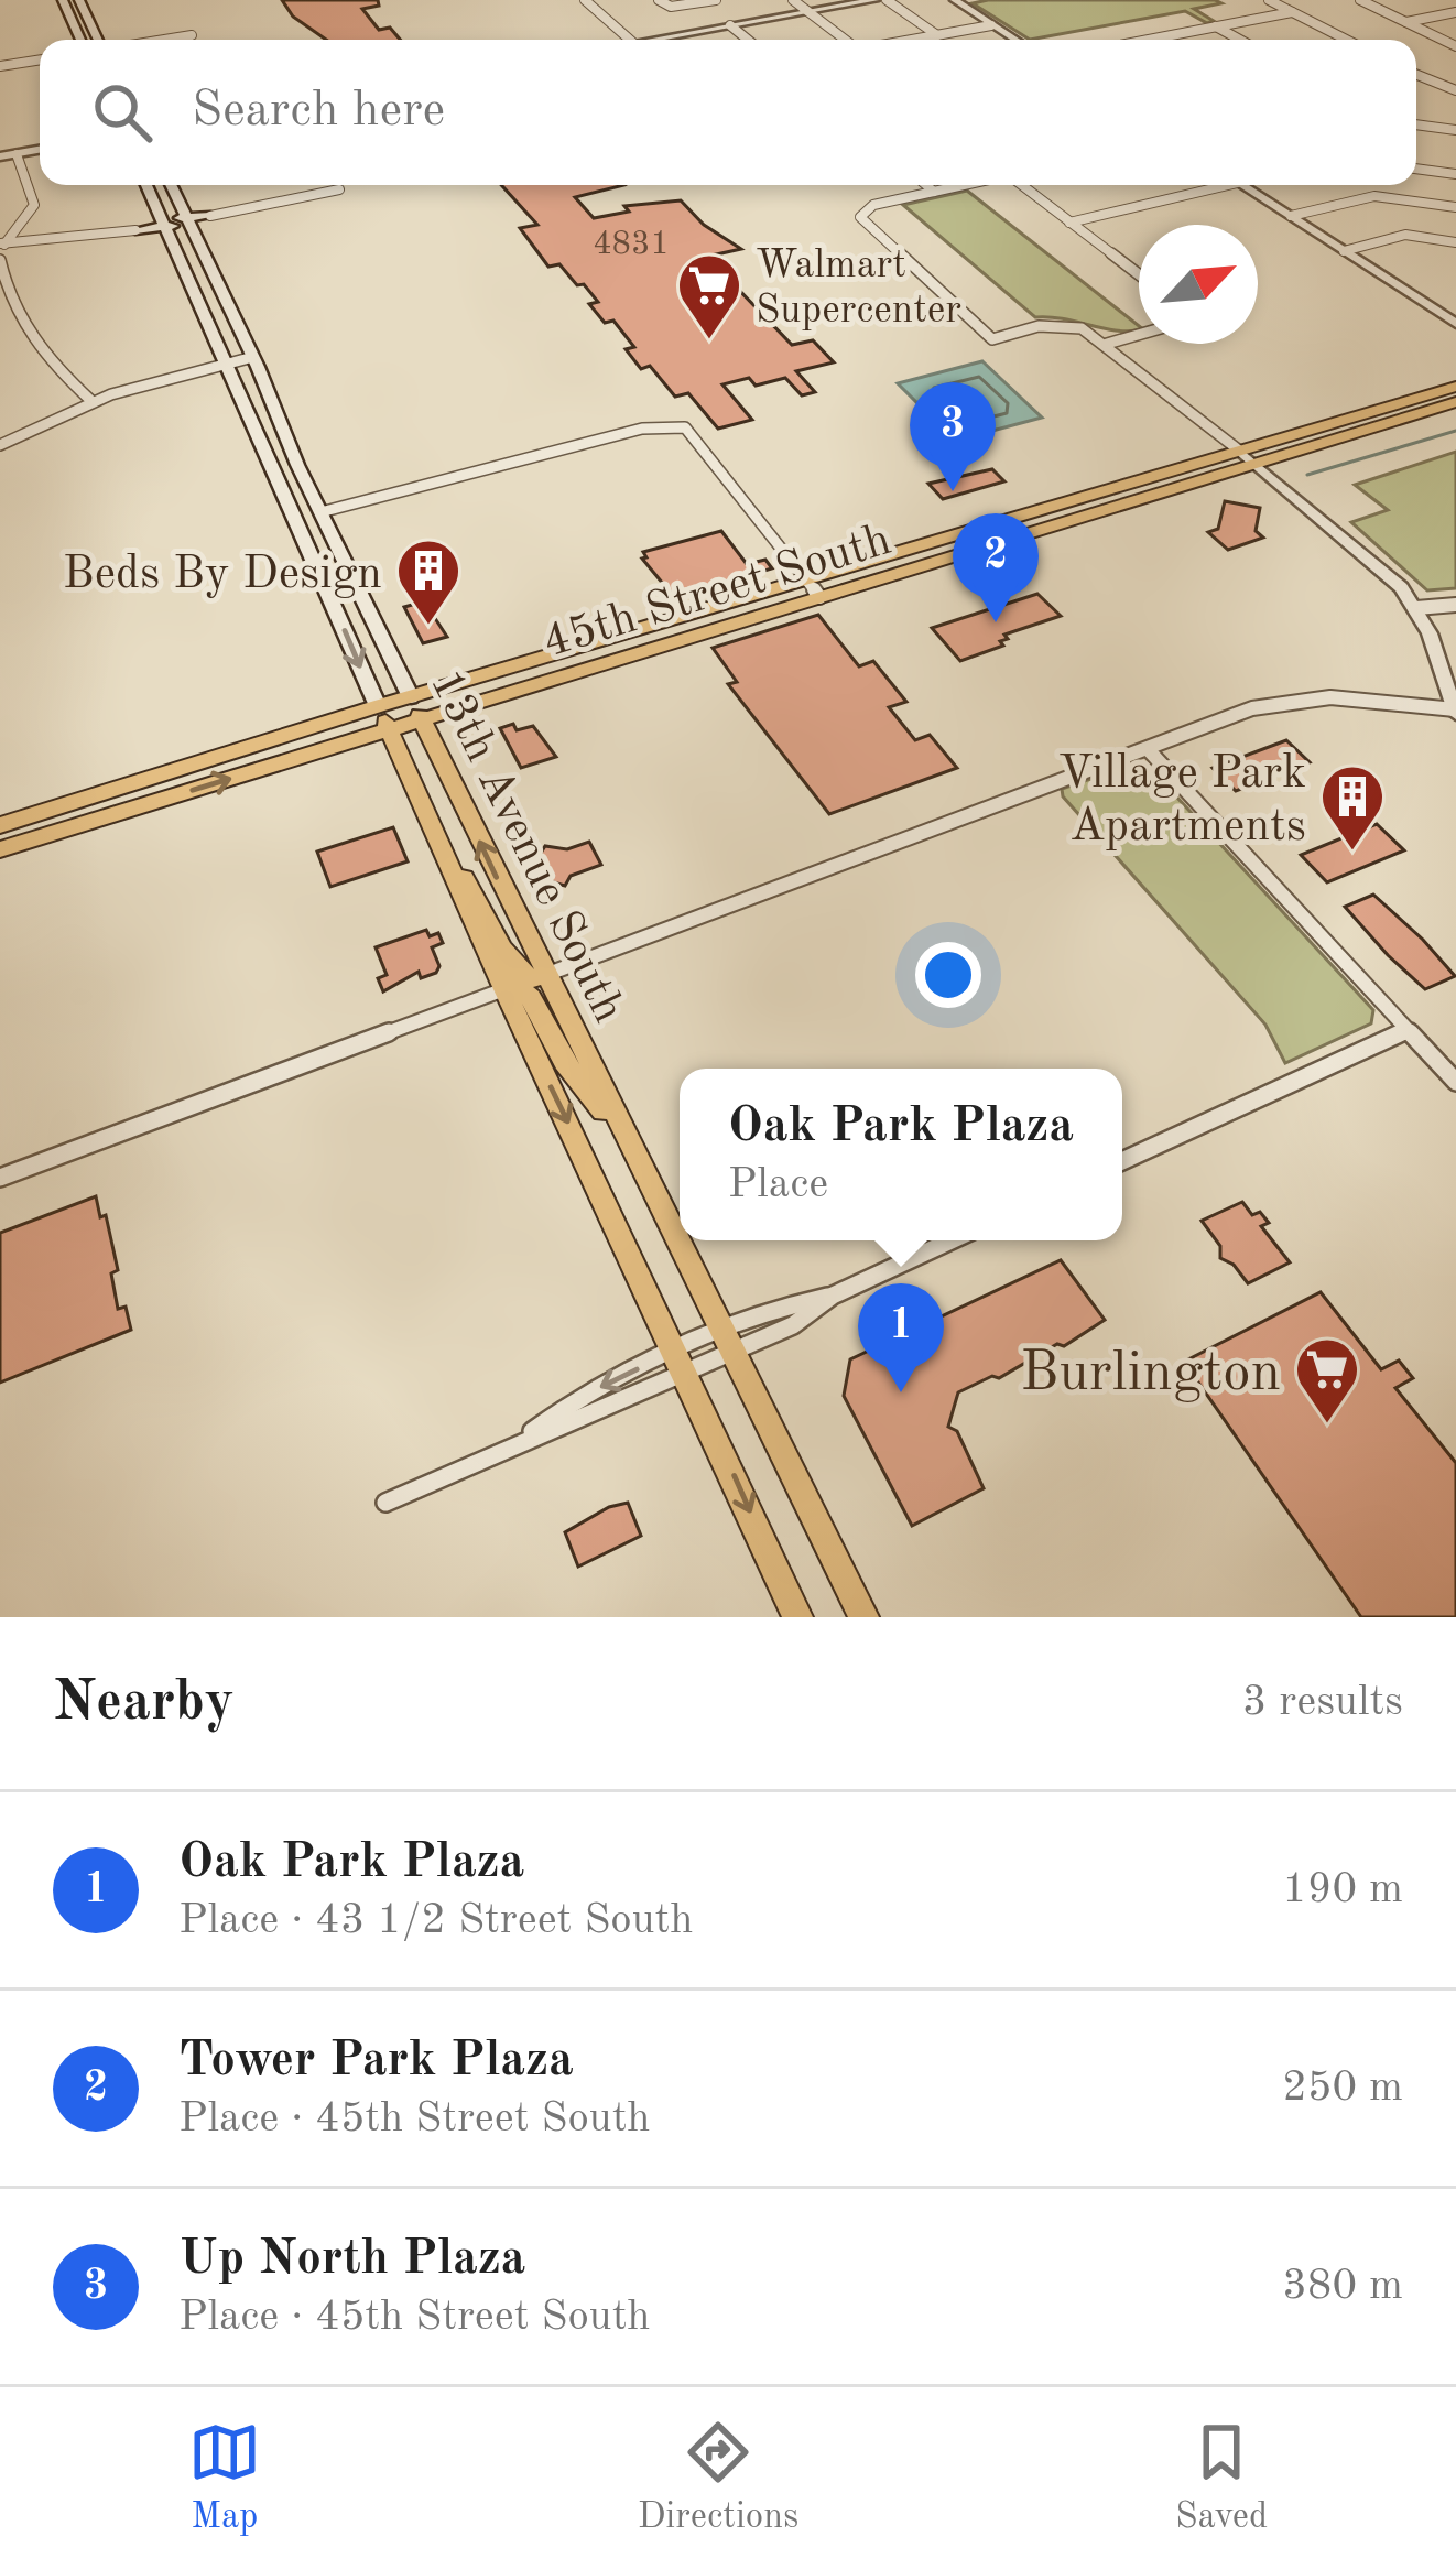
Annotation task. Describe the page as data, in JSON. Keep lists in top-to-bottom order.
{
  "streets": {
    "main road": ["45th Street South", "13th Avenue South"]
  },
  "crossings": [
    ["45th Street South", "13th Avenue South"]
  ],
  "places": {
    "supermarket": ["Walmart Supercenter", "Burlington"],
    "building": ["Beds By Design", "Village Park Apartments"]
  },
  "house_numbers": ["4831"],
  "north": "top right",
  "page": {
    "search": "Search here",
    "pins": ["3", "2", "1"],
    "popup": ["Oak Park Plaza", "Place"],
    "heading": ["Nearby", "3 results"],
    "list": [
      {
        "mark": "1",
        "name": "Oak Park Plaza",
        "note": "Place · 43 1/2 Street South",
        "value": "190 m"
      },
      {
        "mark": "2",
        "name": "Tower Park Plaza",
        "note": "Place · 45th Street South",
        "value": "250 m"
      },
      {
        "mark": "3",
        "name": "Up North Plaza",
        "note": "Place · 45th Street South",
        "value": "380 m"
      }
    ],
    "nav": ["Map", "Directions", "Saved"]
  }
}
